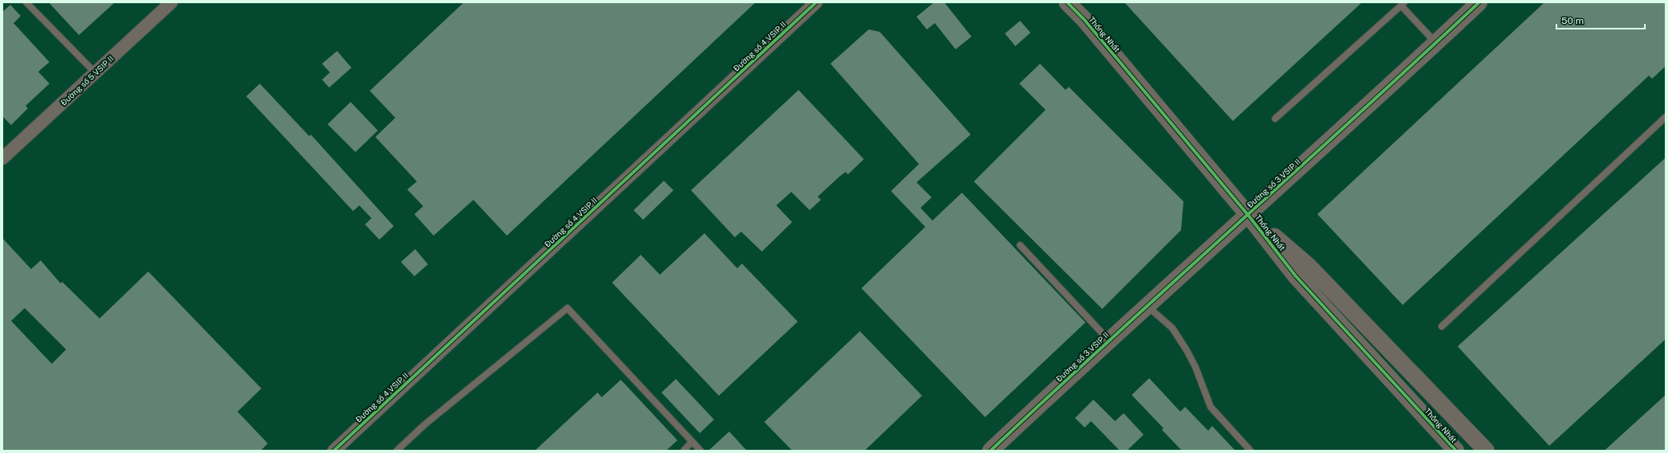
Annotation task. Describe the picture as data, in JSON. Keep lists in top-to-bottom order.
{
  "streets": {
    "street": [
      "Thống Nhất",
      "Đường số 4 VSIP II",
      "Đường số 5 VSIP II",
      "Đường số 3 VSIP II"
    ]
  },
  "crossings": [
    ["Thống Nhất", "Đường số 3 VSIP II"]
  ],
  "scale_bar": "50 m"
}
